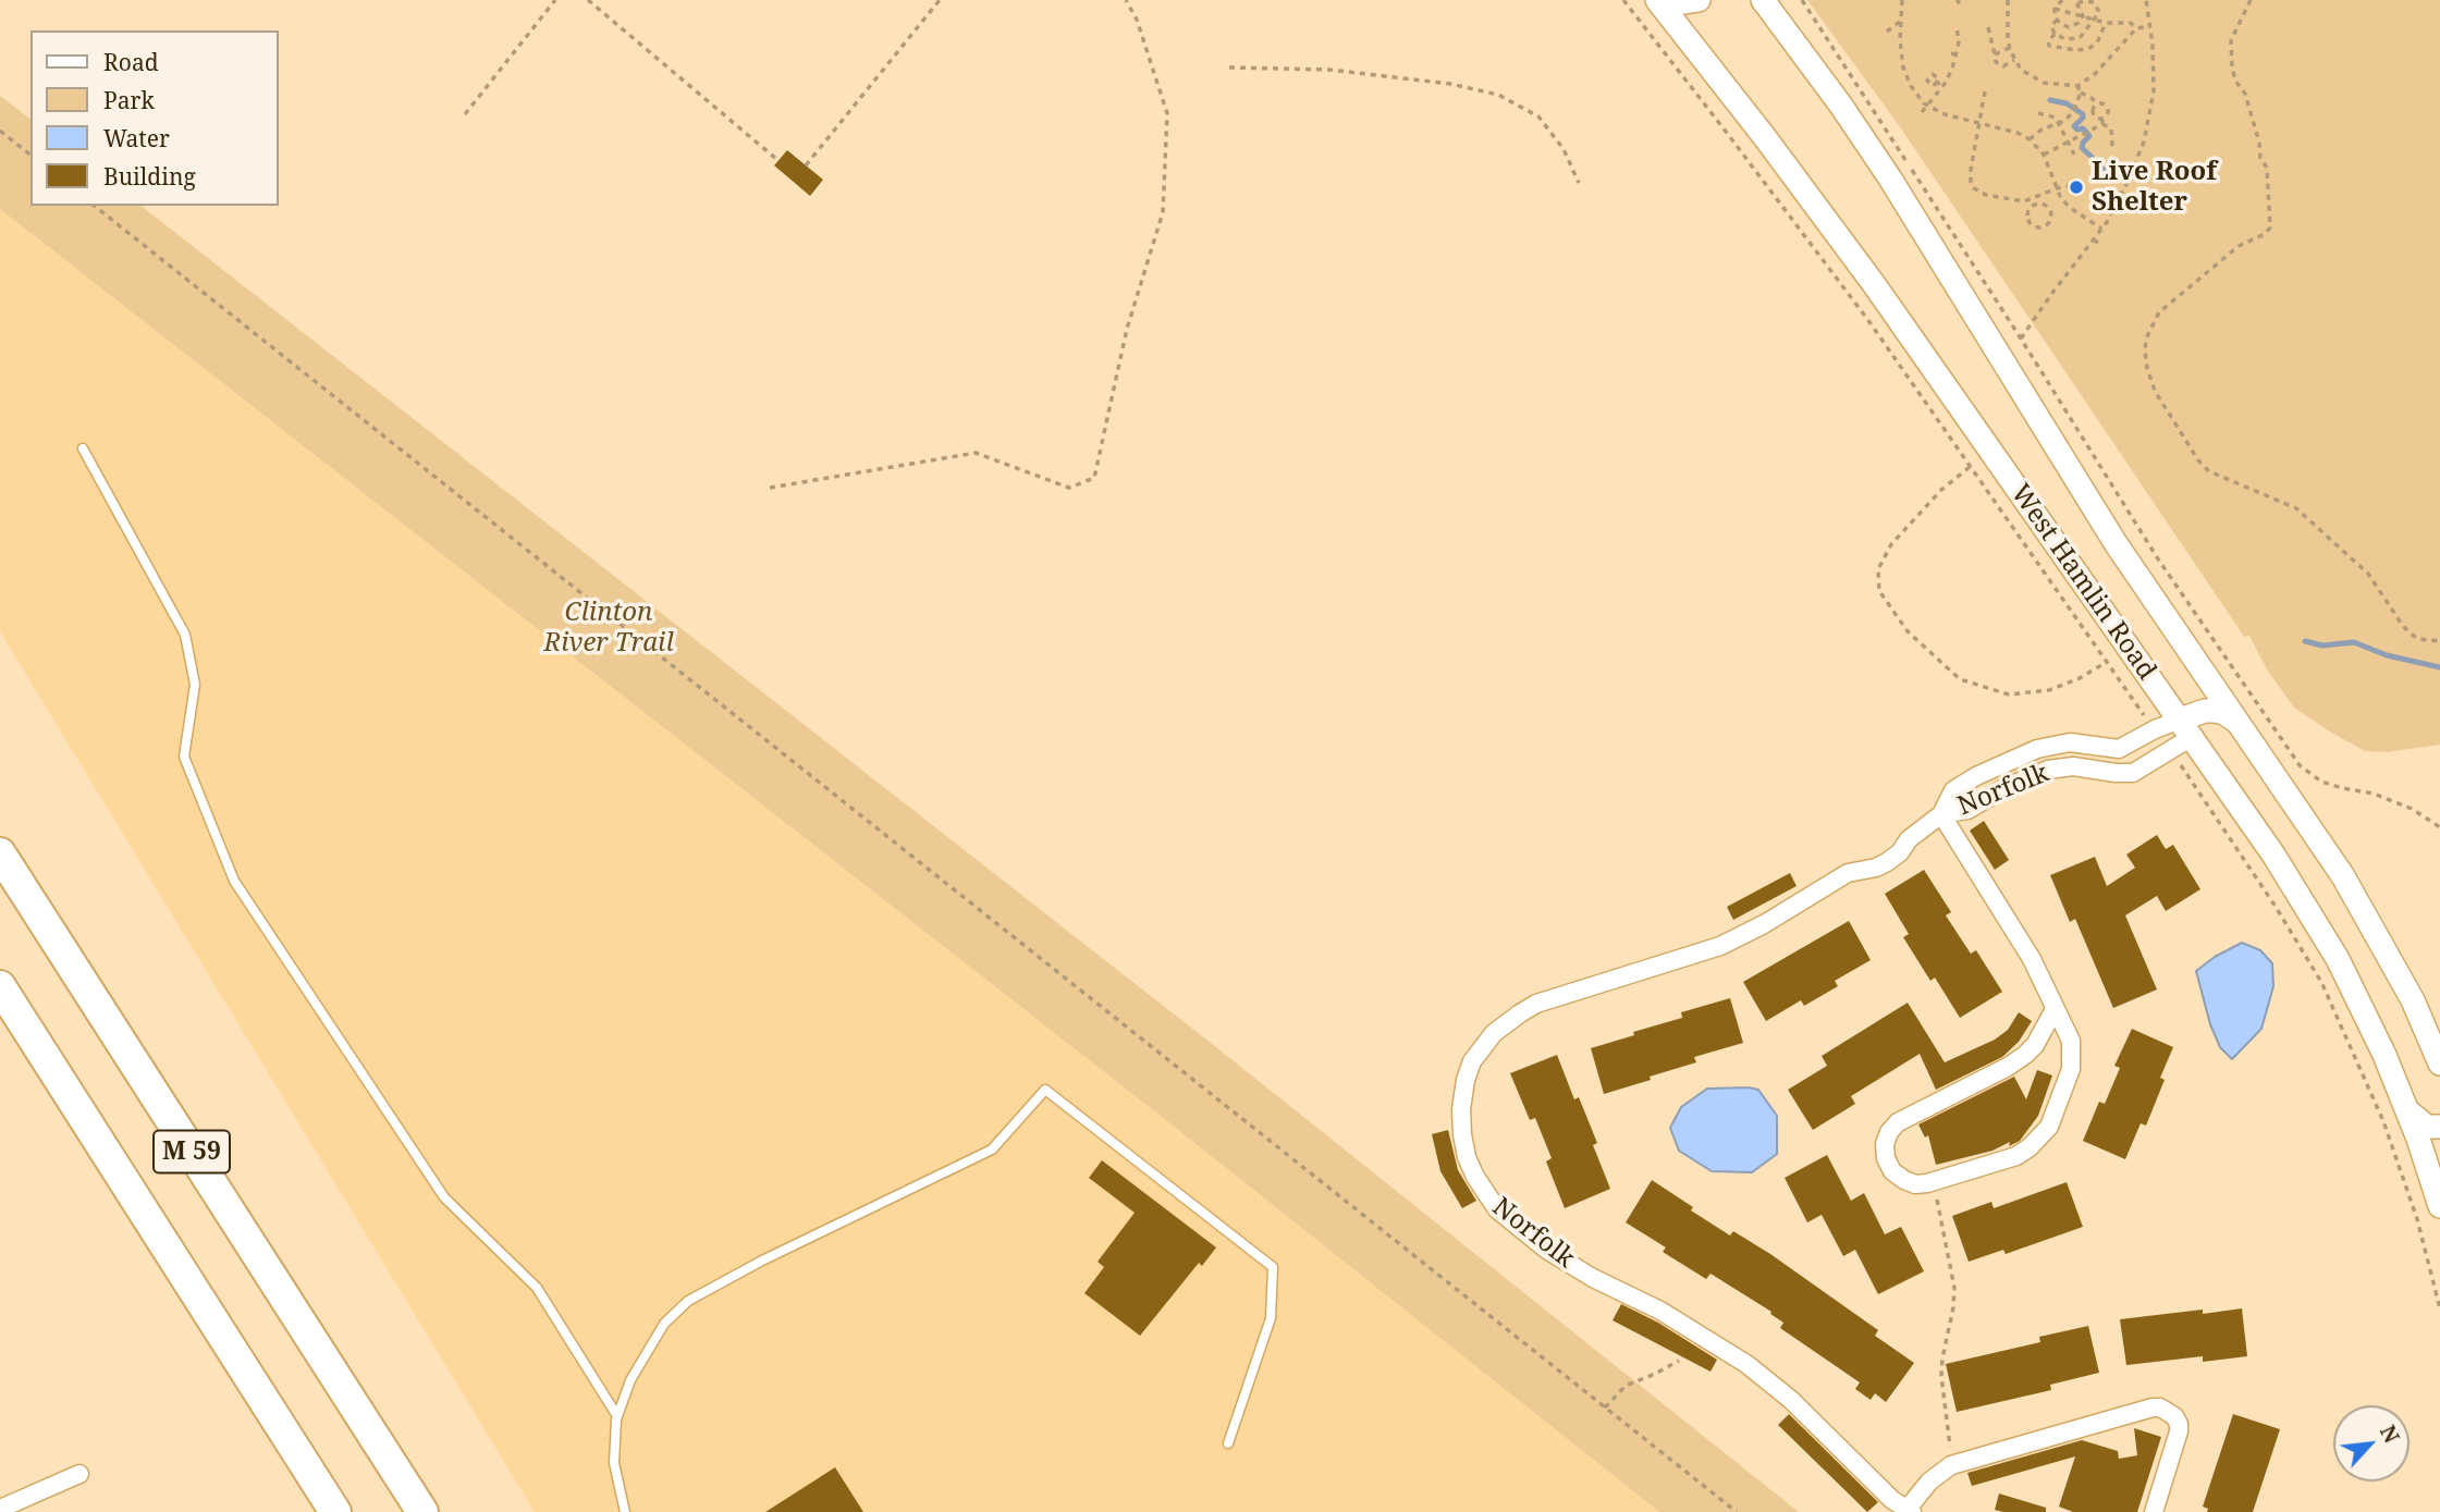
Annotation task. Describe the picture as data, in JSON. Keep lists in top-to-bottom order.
{
  "streets": {
    "highway": ["M 59"],
    "main road": ["West Hamlin Road"],
    "street": ["Norfolk"]
  },
  "crossings": [
    ["West Hamlin Road", "Norfolk"]
  ],
  "parks": ["Clinton River Trail"],
  "places": ["Live Roof Shelter"],
  "legend": [
    "Road",
    "Park",
    "Water",
    "Building"
  ],
  "north": "top right"
}
